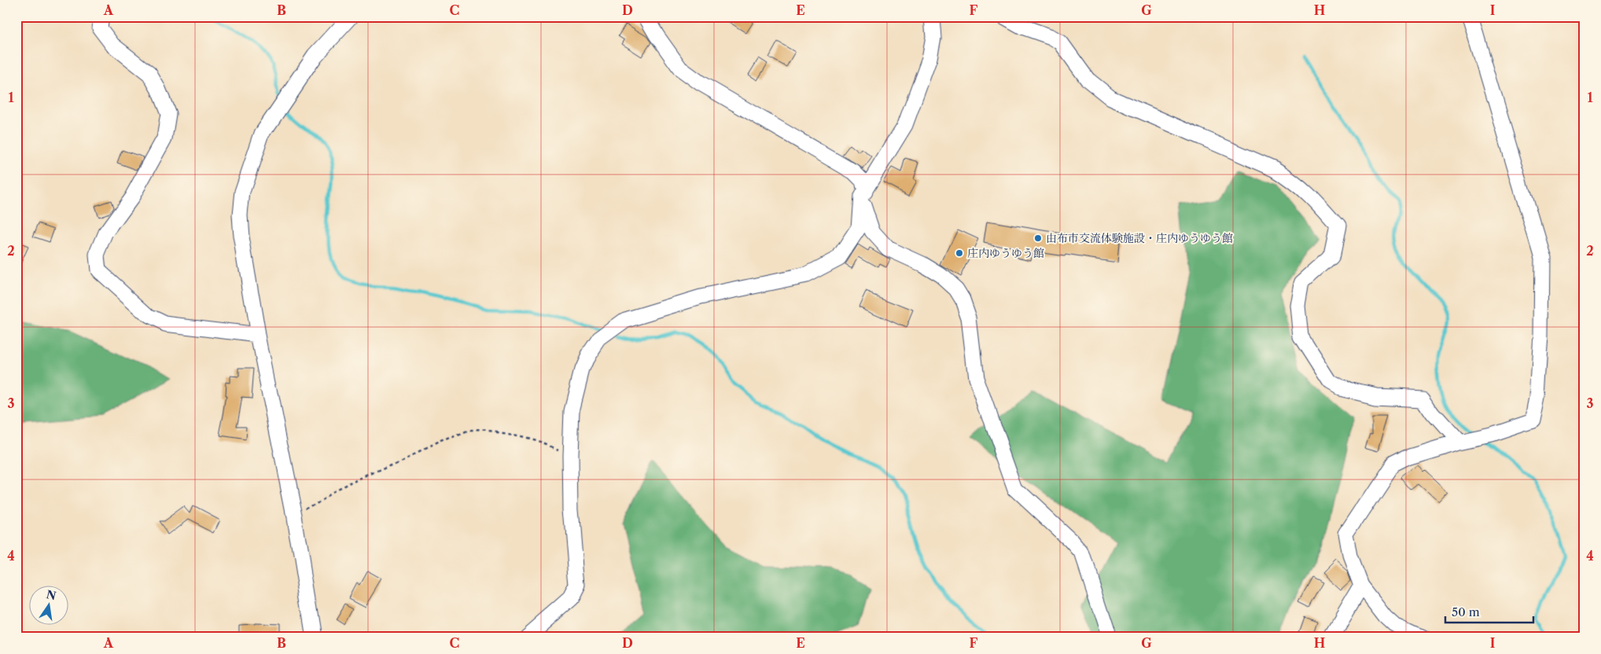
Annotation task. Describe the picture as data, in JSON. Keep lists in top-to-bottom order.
{
  "places": ["由布市交流体験施設・庄内ゆうゆう館", "庄内ゆうゆう館"],
  "scale_bar": "50 m",
  "north": "top",
  "grid": {
    "columns": [
      "A",
      "B",
      "C",
      "D",
      "E",
      "F",
      "G",
      "H",
      "I"
    ],
    "rows": [
      "1",
      "2",
      "3",
      "4"
    ]
  }
}
